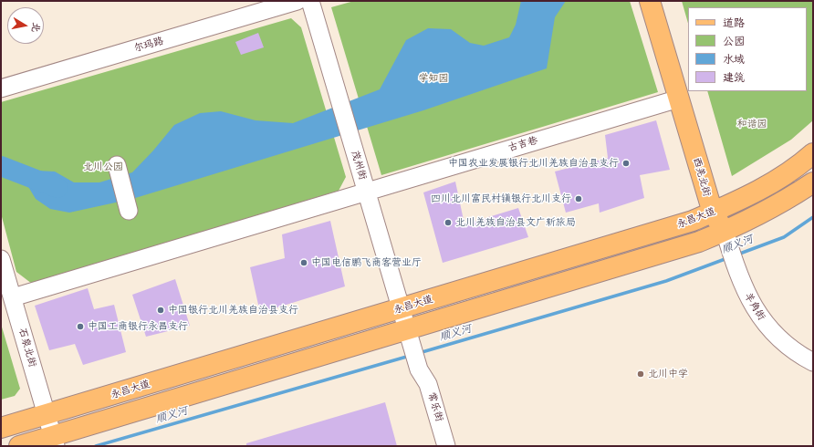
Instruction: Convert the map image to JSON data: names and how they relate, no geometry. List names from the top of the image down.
{
  "streets": {
    "main road": ["西羌北街", "永昌大道"],
    "street": [
      "尔玛路",
      "古吉巷",
      "茂州街",
      "羊角街",
      "石泉北街",
      "常乐街"
    ]
  },
  "crossings": [
    ["古吉巷", "茂州街"],
    ["古吉巷", "西羌北街"],
    ["古吉巷", "石泉北街"],
    ["茂州街", "永昌大道"],
    ["茂州街", "常乐街"],
    ["西羌北街", "永昌大道"],
    ["西羌北街", "羊角街"],
    ["永昌大道", "石泉北街"]
  ],
  "water": ["顺义河"],
  "parks": ["学知园", "和谐园", "北川公园"],
  "places": [
    "中国农业发展银行北川羌族自治县支行",
    "四川北川富民村镇银行北川支行",
    "北川羌族自治县文广新旅局",
    "中国电信鹏飞商客营业厅",
    "中国银行北川羌族自治县支行",
    "中国工商银行永昌支行",
    "北川中学"
  ],
  "legend": [
    "道路",
    "公园",
    "水域",
    "建筑"
  ],
  "north": "right"
}
